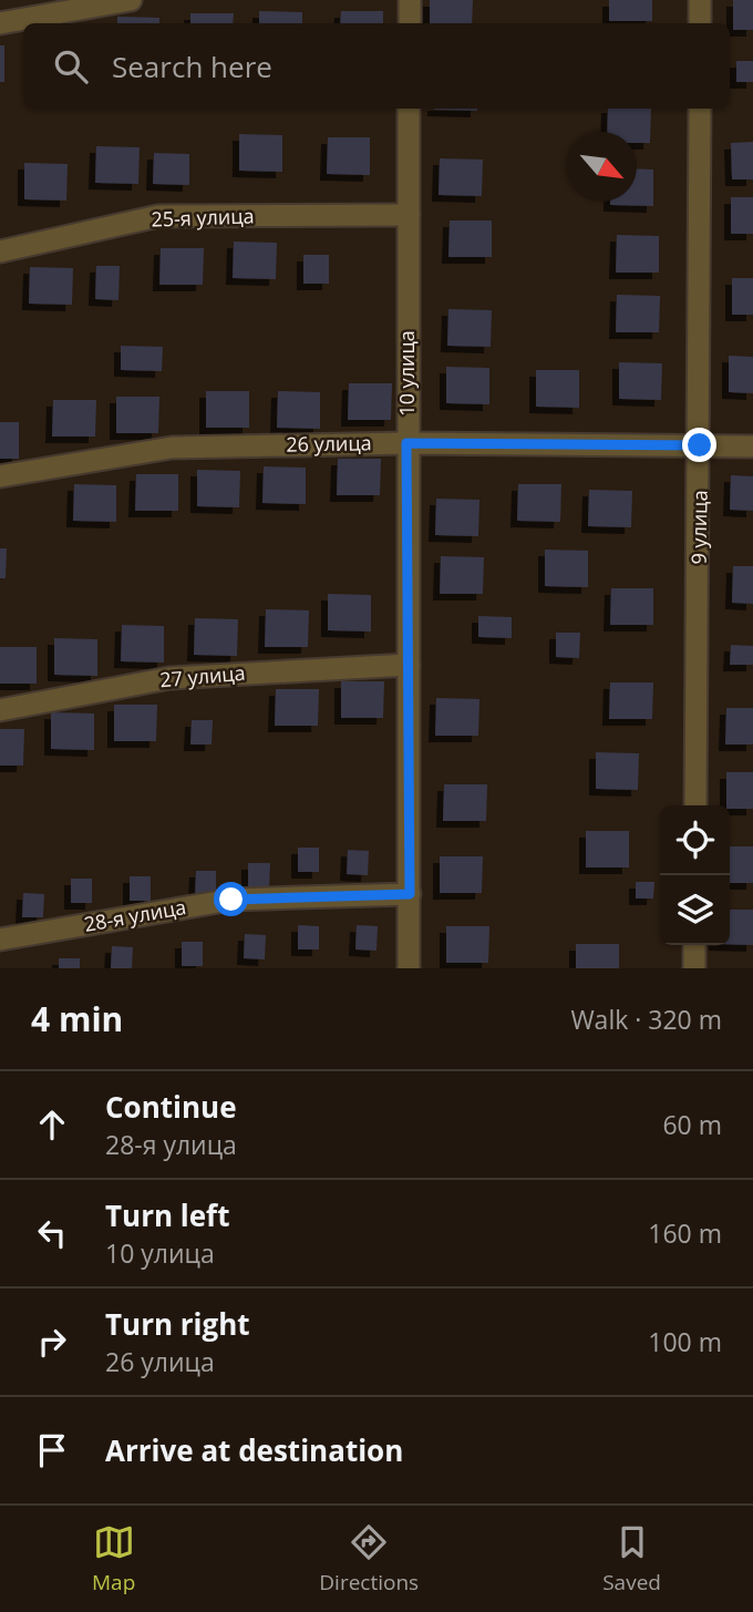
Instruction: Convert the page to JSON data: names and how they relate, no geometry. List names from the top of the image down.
{
  "streets": {
    "street": [
      "25-я улица",
      "10 улица",
      "26 улица",
      "9 улица",
      "27 улица",
      "28-я улица"
    ]
  },
  "crossings": [
    ["25-я улица", "10 улица"],
    ["10 улица", "26 улица"],
    ["10 улица", "27 улица"],
    ["10 улица", "28-я улица"],
    ["26 улица", "9 улица"]
  ],
  "north": "bottom right",
  "page": {
    "search": "Search here",
    "heading": ["4 min", "Walk · 320 m"],
    "list": [
      ["Continue", "28-я улица", "60 m"],
      ["Turn left", "10 улица", "160 m"],
      ["Turn right", "26 улица", "100 m"],
      "Arrive at destination"
    ],
    "nav": ["Map", "Directions", "Saved"]
  }
}
